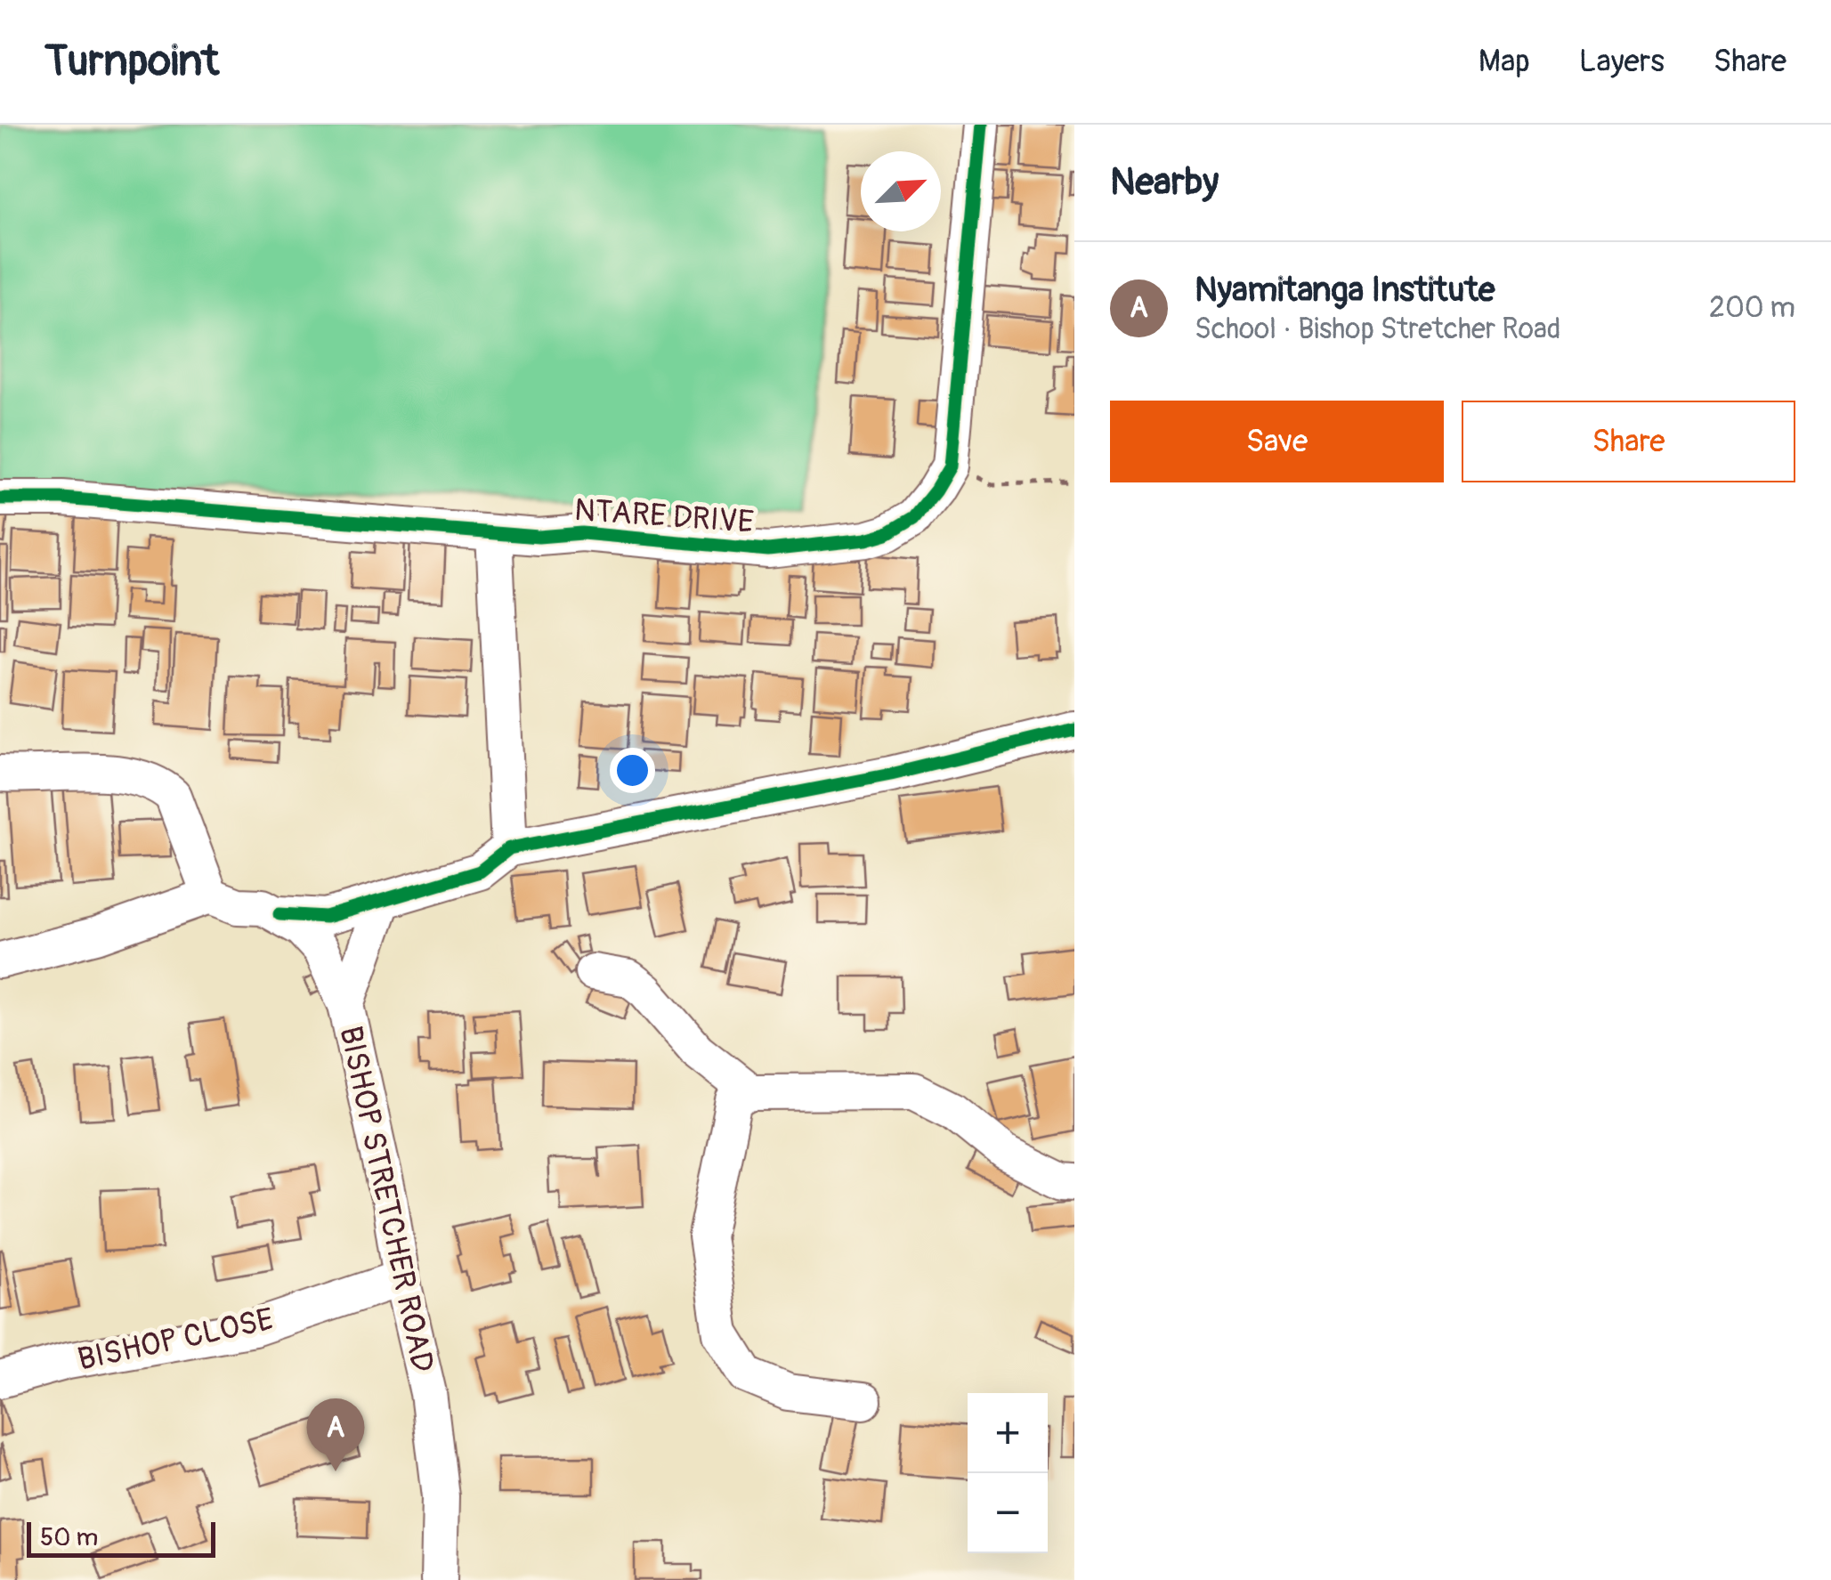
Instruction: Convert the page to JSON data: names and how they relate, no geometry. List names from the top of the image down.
{
  "streets": {
    "street": ["NTARE DRIVE", "BISHOP STRETCHER ROAD", "BISHOP CLOSE"]
  },
  "crossings": [
    ["BISHOP STRETCHER ROAD", "BISHOP CLOSE"]
  ],
  "scale_bar": "50 m",
  "north": "top right",
  "page": {
    "header": "Turnpoint",
    "nav": ["Map", "Layers", "Share"],
    "heading": "Nearby",
    "list": [
      {
        "mark": "A",
        "name": "Nyamitanga Institute",
        "note": "School · Bishop Stretcher Road",
        "value": "200 m"
      }
    ],
    "buttons": ["Save", "Share"],
    "map_buttons": ["+", "−"],
    "pins": "A",
    "scale": "50 m"
  }
}
